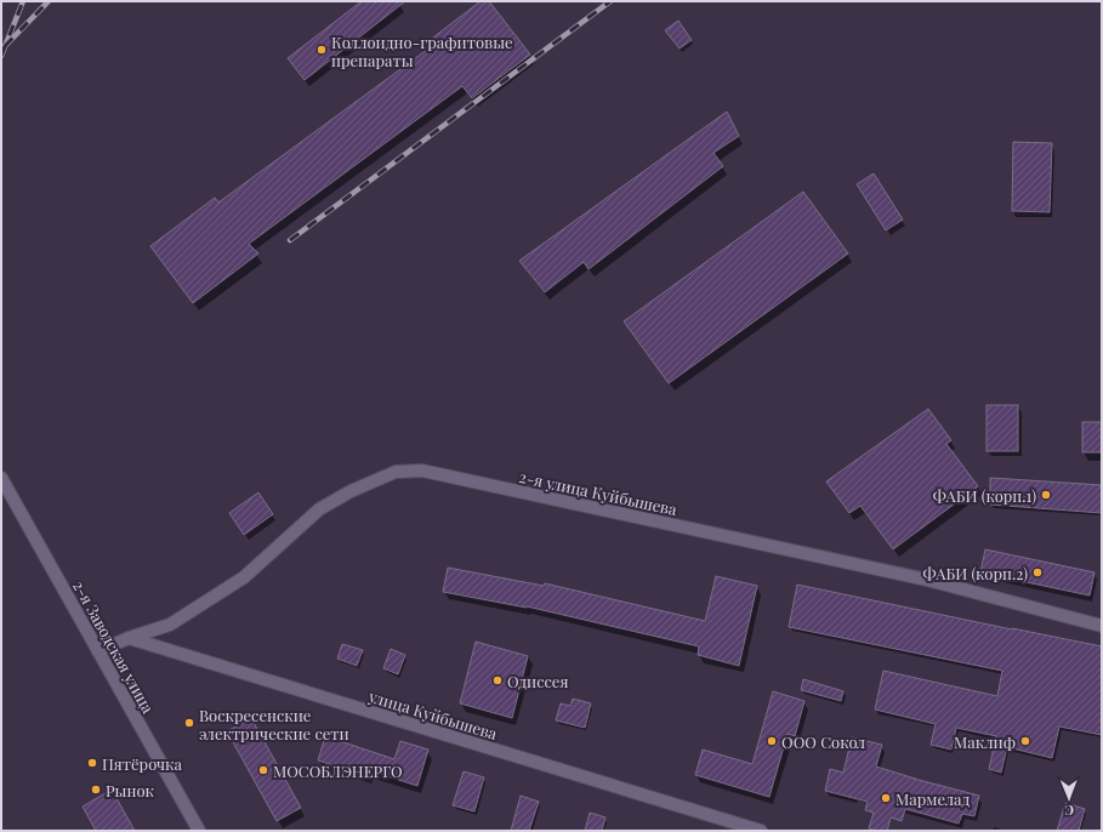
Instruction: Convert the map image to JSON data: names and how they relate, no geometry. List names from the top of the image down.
{
  "streets": {
    "street": ["2-я улица Куйбышева", "2-я Заводская улица", "улица Куйбышева"]
  },
  "crossings": [
    ["2-я улица Куйбышева", "улица Куйбышева"]
  ],
  "places": [
    "Коллоидно-графитовые препараты",
    "ФАБИ (корп.1)",
    "ФАБИ (корп.2)",
    "Одиссея",
    "Воскресенские электрические сети",
    "ООО Сокол",
    "Маклиф",
    "Пятёрочка",
    "МОСОБЛЭНЕРГО",
    "Рынок",
    "Мармелад"
  ],
  "north": "bottom"
}
